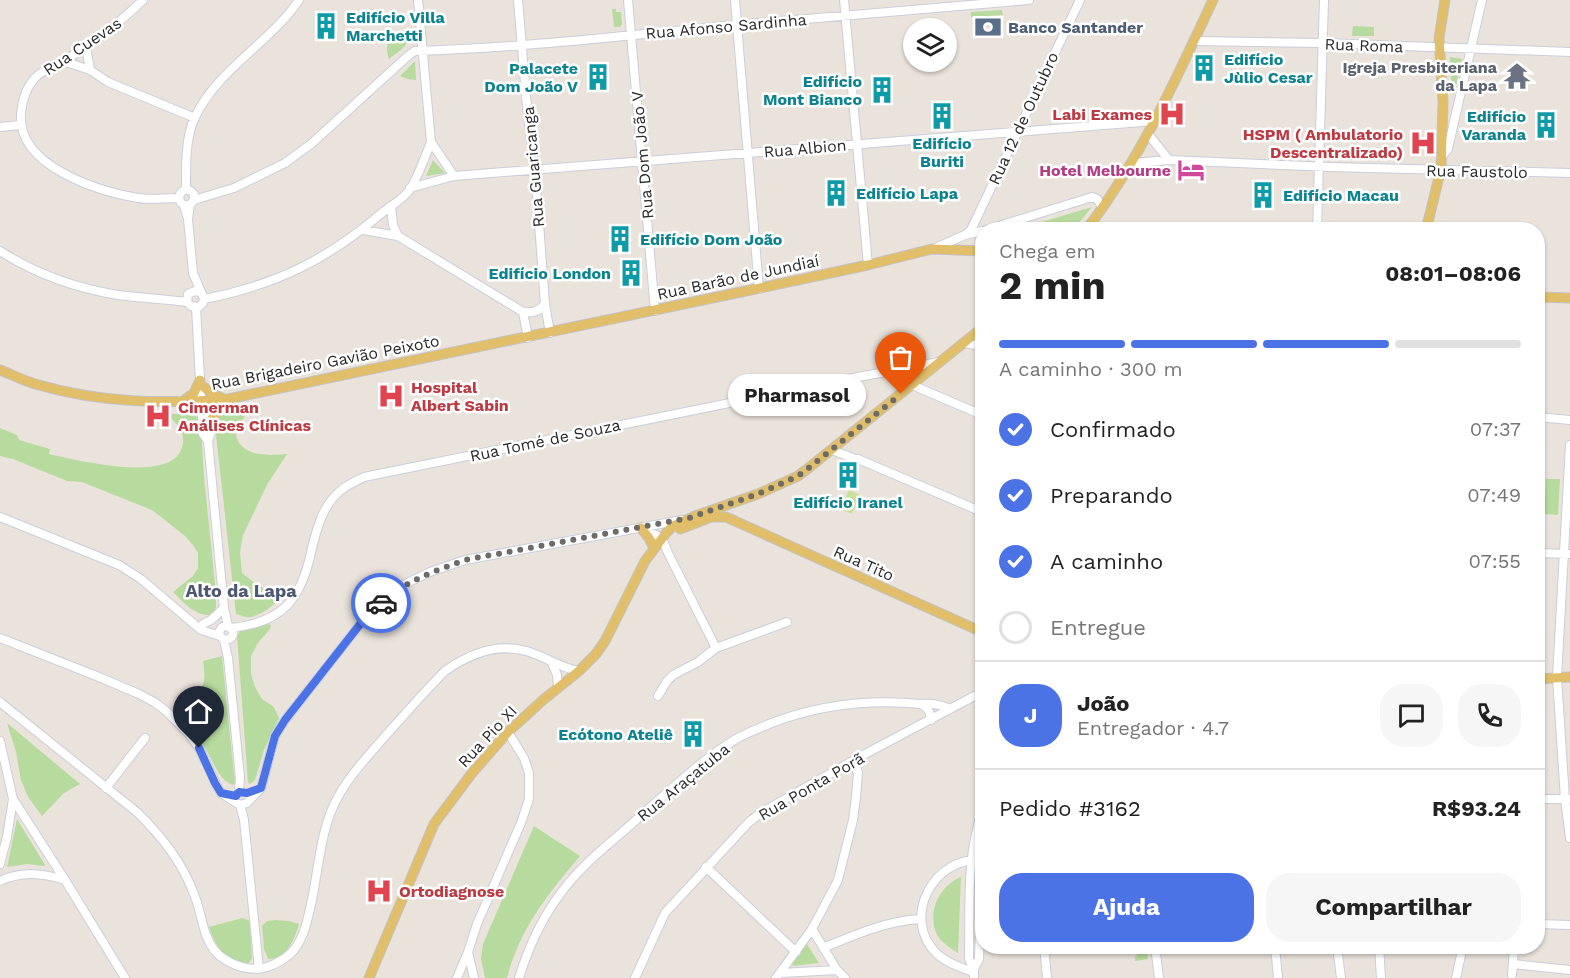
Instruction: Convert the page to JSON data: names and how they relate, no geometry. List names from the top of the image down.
{
  "streets": {
    "main road": [
      "Rua Barão de Jundiaí",
      "Rua Brigadeiro Gavião Peixoto",
      "Rua Tito",
      "Rua Pio XI"
    ],
    "street": [
      "Rua Afonso Sardinha",
      "Rua Roma",
      "Rua Cuevas",
      "Rua 12 de Outubro",
      "Rua Albion",
      "Rua Dom João V",
      "Rua Guaricanga",
      "Rua Faustolo",
      "Rua Tomé de Souza",
      "Rua Araçatuba",
      "Rua Ponta Porã"
    ]
  },
  "crossings": [
    ["Rua Afonso Sardinha", "Rua Dom João V"],
    ["Rua Afonso Sardinha", "Rua Guaricanga"],
    ["Rua 12 de Outubro", "Rua Albion"],
    ["Rua Albion", "Rua Dom João V"],
    ["Rua Albion", "Rua Guaricanga"],
    ["Rua Dom João V", "Rua Barão de Jundiaí"],
    ["Rua Guaricanga", "Rua Barão de Jundiaí"],
    ["Rua Guaricanga", "Rua Brigadeiro Gavião Peixoto"],
    ["Rua Barão de Jundiaí", "Rua Brigadeiro Gavião Peixoto"],
    ["Rua Tomé de Souza", "Rua Pio XI"],
    ["Rua Tito", "Rua Pio XI"],
    ["Rua Araçatuba", "Rua Ponta Porã"]
  ],
  "districts": ["Alto da Lapa"],
  "places": {
    "building": [
      "Edifício Villa Marchetti",
      "Edifício Jùlio Cesar",
      "Palacete Dom João V",
      "Edifício Mont Bianco",
      "Edifício Buriti",
      "Edifício Varanda",
      "Edifício Lapa",
      "Edifício Macau",
      "Edifício Dom João",
      "Edifício London",
      "Edifício Iranel",
      "Ecótono Ateliê"
    ],
    "bank": ["Banco Santander"],
    "temple": ["Igreja Presbiteriana da Lapa"],
    "hospital": [
      "Labi Exames",
      "HSPM ( Ambulatorio Descentralizado)",
      "Hospital Albert Sabin",
      "Cimerman Análises Clínicas",
      "Ortodiagnose"
    ],
    "hotel": ["Hotel Melbourne"],
    "other": ["Pharmasol"]
  },
  "page": {
    "heading": ["2 min", "Chega em", "08:01–08:06"],
    "panel": [
      "João",
      "Entregador · 4.7",
      "Pedido #3162",
      "R$93.24"
    ],
    "bar": "A caminho · 300 m",
    "bubble": "Pharmasol",
    "list": [
      ["Confirmado", "07:37"],
      ["Preparando", "07:49"],
      ["A caminho", "07:55"],
      "Entregue"
    ],
    "round": "J",
    "buttons": ["Ajuda", "Compartilhar"]
  }
}
